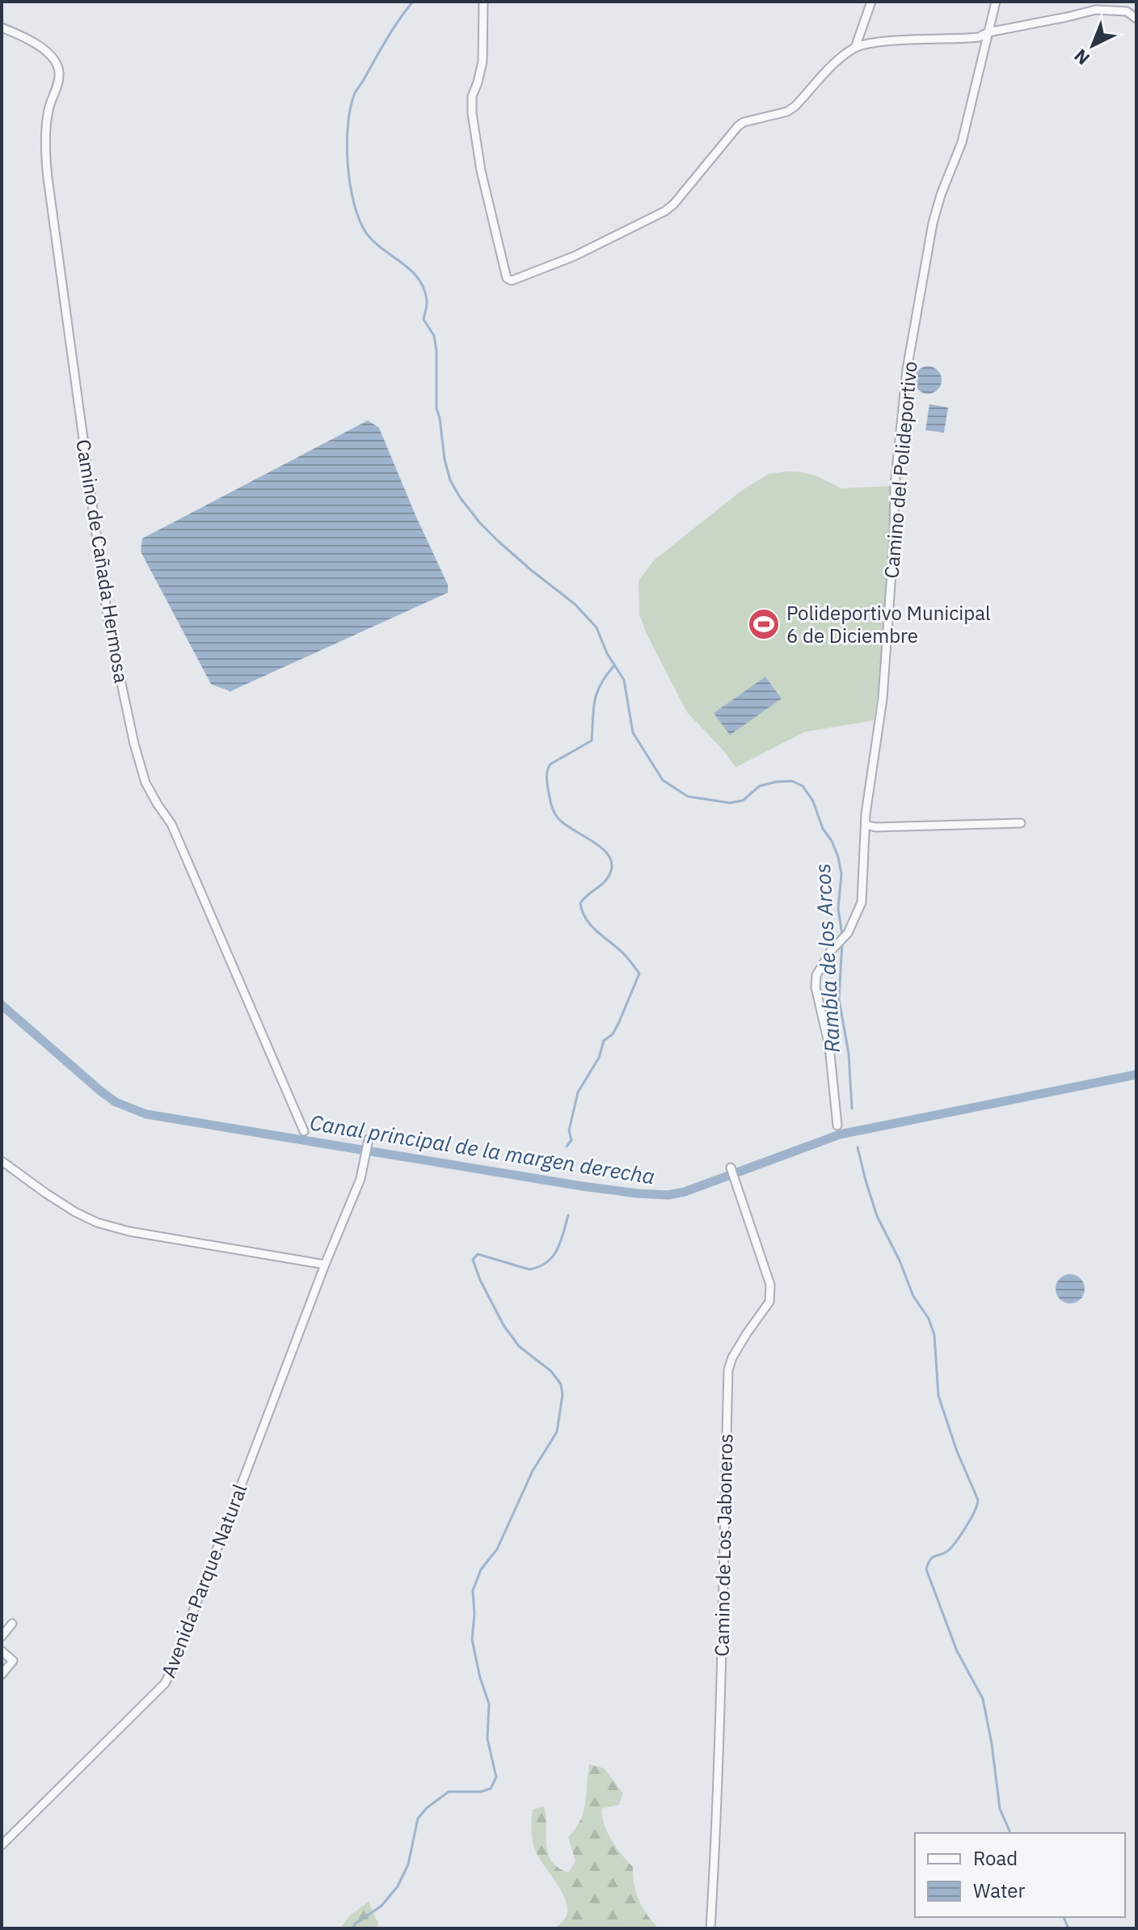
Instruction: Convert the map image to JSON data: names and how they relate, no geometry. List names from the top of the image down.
{
  "streets": {
    "street": [
      "Camino del Polideportivo",
      "Camino de Cañada Hermosa",
      "Camino de Los Jaboneros",
      "Avenida Parque Natural"
    ]
  },
  "water": ["Rambla de los Arcos", "Canal principal de la margen derecha"],
  "places": {
    "sports": ["Polideportivo Municipal 6 de Diciembre"]
  },
  "legend": ["Road", "Water"],
  "north": "bottom left"
}
